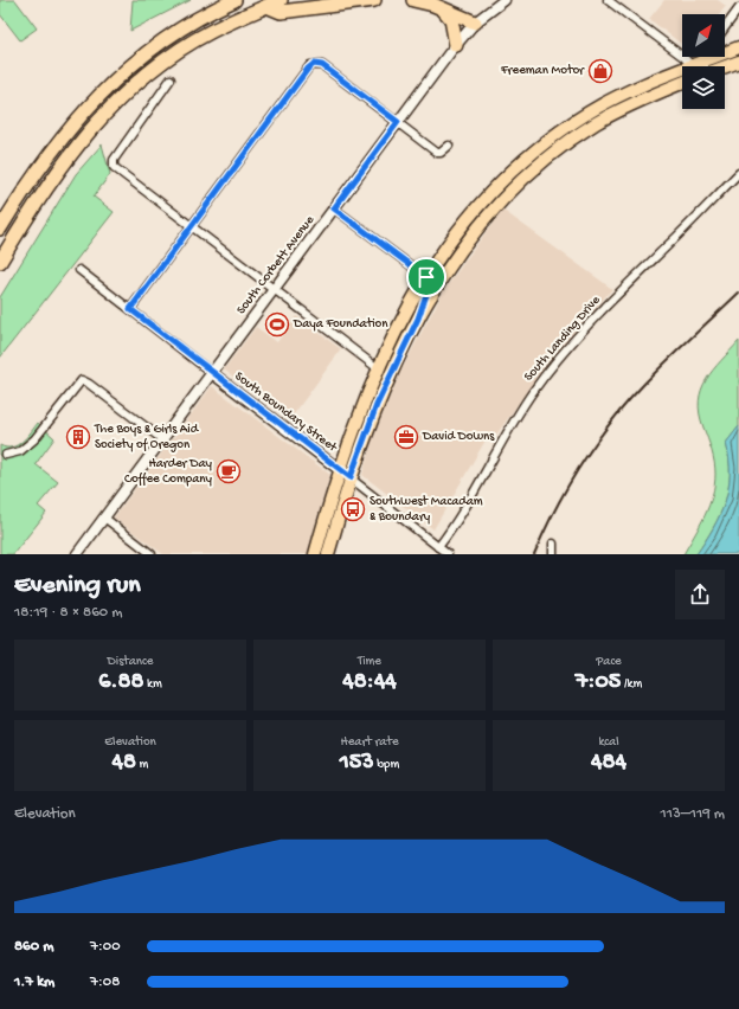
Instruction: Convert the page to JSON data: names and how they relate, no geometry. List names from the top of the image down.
{
  "streets": {
    "street": ["South Corbett Avenue", "South Landing Drive", "South Boundary Street"]
  },
  "crossings": [
    ["South Corbett Avenue", "South Boundary Street"],
    ["South Landing Drive", "South Boundary Street"]
  ],
  "places": {
    "shop": ["Freeman Motor"],
    "sports": ["Daya Foundation"],
    "building": ["The Boys & Girls Aid Society of Oregon"],
    "office": ["David Downs"],
    "cafe": ["Harder Day Coffee Company"],
    "bus stop": ["Southwest Macadam & Boundary"]
  },
  "north": "top right",
  "page": {
    "heading": ["Evening run", "18:19 · 8 × 860 m"],
    "stats": [
      ["Distance", "6.88 km"],
      ["Time", "48:44"],
      ["Pace", "7:05 /km"],
      ["Elevation", "48 m"],
      ["Heart rate", "153 bpm"],
      ["kcal", "484"]
    ],
    "chart": ["Elevation", "113–119 m"],
    "list": [
      {
        "name": "860 m",
        "note": "7:00"
      },
      {
        "name": "1.7 km",
        "note": "7:08"
      }
    ]
  }
}
